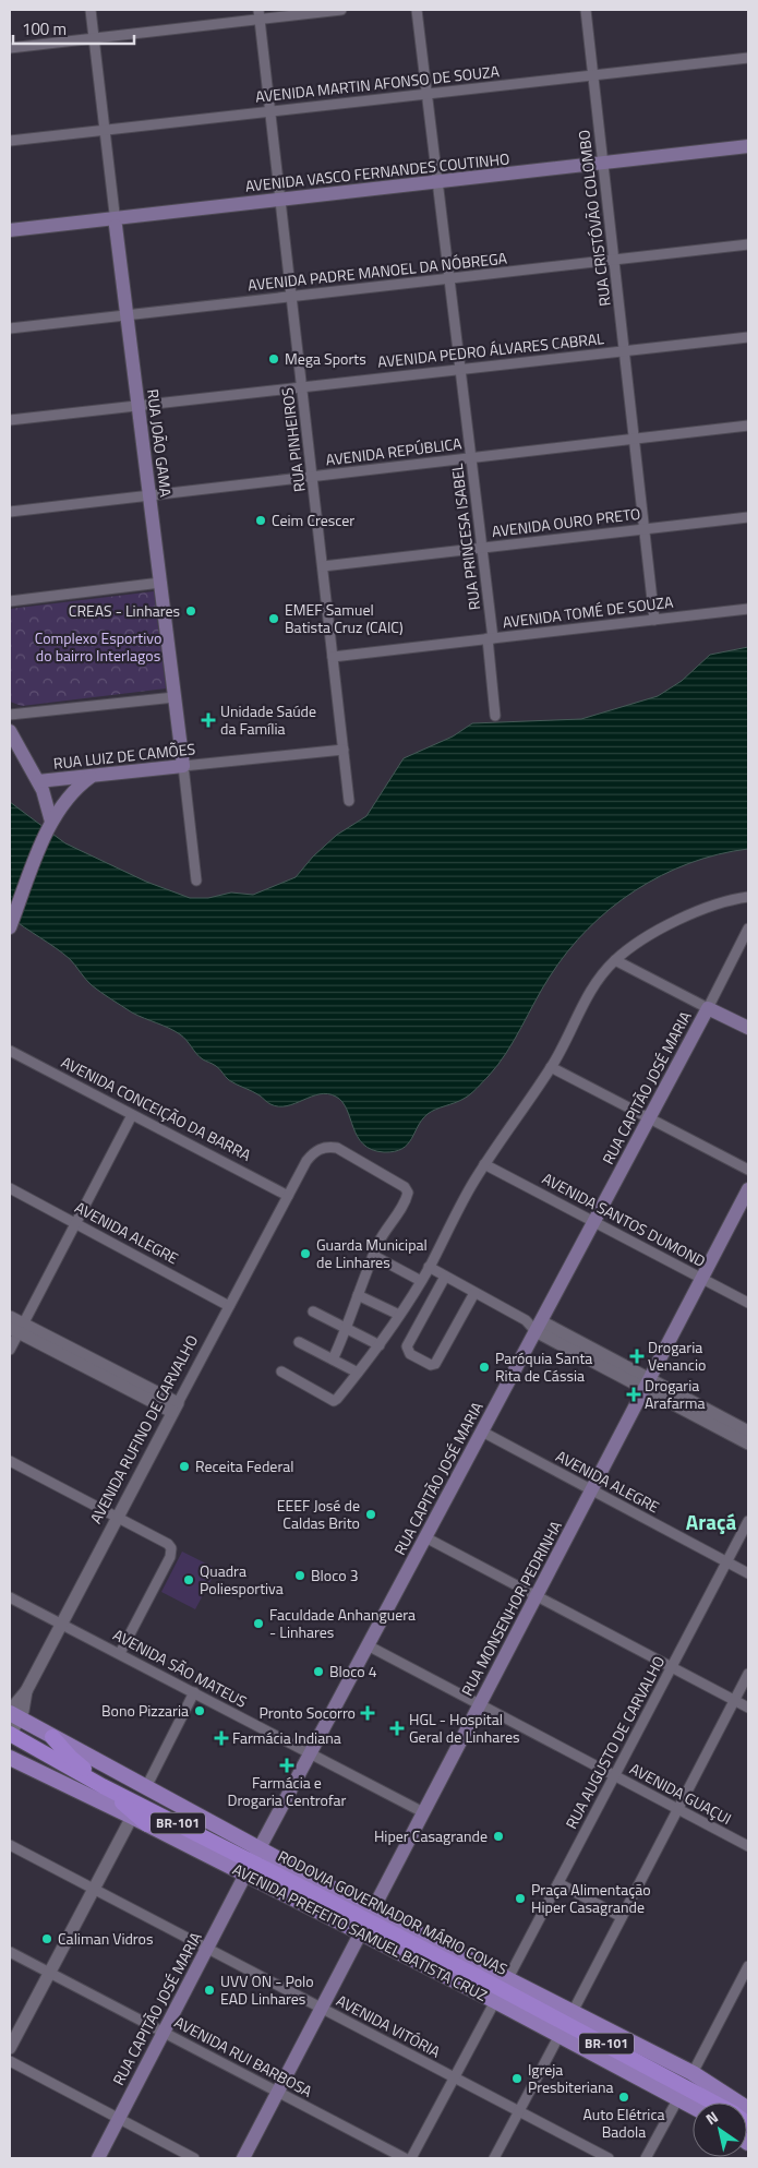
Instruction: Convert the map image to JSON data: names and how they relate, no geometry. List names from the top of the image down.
{
  "streets": {
    "highway": ["BR-101", "RODOVIA GOVERNADOR MÁRIO COVAS"],
    "main road": [
      "AVENIDA VASCO FERNANDES COUTINHO",
      "RUA JOÃO GAMA",
      "RUA LUIZ DE CAMÕES",
      "RUA CAPITÃO JOSÉ MARIA",
      "RUA MONSENHOR PEDRINHA",
      "AVENIDA PREFEITO SAMUEL BATISTA CRUZ"
    ],
    "street": [
      "AVENIDA MARTIN AFONSO DE SOUZA",
      "RUA CRISTÓVÃO COLOMBO",
      "AVENIDA PADRE MANOEL DA NÓBREGA",
      "AVENIDA PEDRO ÁLVARES CABRAL",
      "RUA PINHEIROS",
      "AVENIDA REPÚBLICA",
      "AVENIDA OURO PRETO",
      "RUA PRINCESA ISABEL",
      "AVENIDA TOMÉ DE SOUZA",
      "AVENIDA CONCEIÇÃO DA BARRA",
      "AVENIDA SANTOS DUMOND",
      "AVENIDA ALEGRE",
      "AVENIDA RUFINO DE CARVALHO",
      "AVENIDA SÃO MATEUS",
      "RUA AUGUSTO DE CARVALHO",
      "AVENIDA GUAÇUI",
      "AVENIDA VITÓRIA",
      "AVENIDA RUI BARBOSA"
    ]
  },
  "crossings": [
    ["AVENIDA MARTIN AFONSO DE SOUZA", "RUA CRISTÓVÃO COLOMBO"],
    ["AVENIDA MARTIN AFONSO DE SOUZA", "RUA PINHEIROS"],
    ["AVENIDA MARTIN AFONSO DE SOUZA", "RUA JOÃO GAMA"],
    ["AVENIDA MARTIN AFONSO DE SOUZA", "RUA PRINCESA ISABEL"],
    ["AVENIDA VASCO FERNANDES COUTINHO", "RUA CRISTÓVÃO COLOMBO"],
    ["AVENIDA VASCO FERNANDES COUTINHO", "RUA PINHEIROS"],
    ["AVENIDA VASCO FERNANDES COUTINHO", "RUA JOÃO GAMA"],
    ["AVENIDA VASCO FERNANDES COUTINHO", "RUA PRINCESA ISABEL"],
    ["RUA CRISTÓVÃO COLOMBO", "AVENIDA PADRE MANOEL DA NÓBREGA"],
    ["RUA CRISTÓVÃO COLOMBO", "AVENIDA PEDRO ÁLVARES CABRAL"],
    ["RUA CRISTÓVÃO COLOMBO", "AVENIDA REPÚBLICA"],
    ["RUA CRISTÓVÃO COLOMBO", "AVENIDA OURO PRETO"],
    ["RUA CRISTÓVÃO COLOMBO", "AVENIDA TOMÉ DE SOUZA"],
    ["AVENIDA PADRE MANOEL DA NÓBREGA", "RUA PINHEIROS"],
    ["AVENIDA PADRE MANOEL DA NÓBREGA", "RUA JOÃO GAMA"],
    ["AVENIDA PADRE MANOEL DA NÓBREGA", "RUA PRINCESA ISABEL"],
    ["AVENIDA PEDRO ÁLVARES CABRAL", "RUA PINHEIROS"],
    ["AVENIDA PEDRO ÁLVARES CABRAL", "RUA JOÃO GAMA"],
    ["AVENIDA PEDRO ÁLVARES CABRAL", "RUA PRINCESA ISABEL"],
    ["RUA PINHEIROS", "AVENIDA REPÚBLICA"],
    ["RUA PINHEIROS", "AVENIDA OURO PRETO"],
    ["RUA PINHEIROS", "AVENIDA TOMÉ DE SOUZA"],
    ["RUA PINHEIROS", "RUA LUIZ DE CAMÕES"],
    ["RUA JOÃO GAMA", "AVENIDA REPÚBLICA"],
    ["RUA JOÃO GAMA", "RUA LUIZ DE CAMÕES"],
    ["AVENIDA REPÚBLICA", "RUA PRINCESA ISABEL"],
    ["AVENIDA OURO PRETO", "RUA PRINCESA ISABEL"],
    ["RUA PRINCESA ISABEL", "AVENIDA TOMÉ DE SOUZA"],
    ["RUA CAPITÃO JOSÉ MARIA", "AVENIDA SANTOS DUMOND"],
    ["RUA CAPITÃO JOSÉ MARIA", "AVENIDA ALEGRE"],
    ["RUA CAPITÃO JOSÉ MARIA", "AVENIDA SÃO MATEUS"],
    ["RUA CAPITÃO JOSÉ MARIA", "AVENIDA GUAÇUI"],
    ["RUA CAPITÃO JOSÉ MARIA", "RODOVIA GOVERNADOR MÁRIO COVAS"],
    ["RUA CAPITÃO JOSÉ MARIA", "AVENIDA PREFEITO SAMUEL BATISTA CRUZ"],
    ["RUA CAPITÃO JOSÉ MARIA", "AVENIDA VITÓRIA"],
    ["RUA CAPITÃO JOSÉ MARIA", "AVENIDA RUI BARBOSA"],
    ["AVENIDA CONCEIÇÃO DA BARRA", "AVENIDA RUFINO DE CARVALHO"],
    ["AVENIDA SANTOS DUMOND", "RUA MONSENHOR PEDRINHA"],
    ["AVENIDA ALEGRE", "AVENIDA RUFINO DE CARVALHO"],
    ["AVENIDA ALEGRE", "RUA MONSENHOR PEDRINHA"],
    ["AVENIDA ALEGRE", "RUA AUGUSTO DE CARVALHO"],
    ["AVENIDA RUFINO DE CARVALHO", "AVENIDA SÃO MATEUS"],
    ["AVENIDA RUFINO DE CARVALHO", "RODOVIA GOVERNADOR MÁRIO COVAS"],
    ["AVENIDA RUFINO DE CARVALHO", "AVENIDA PREFEITO SAMUEL BATISTA CRUZ"],
    ["RUA MONSENHOR PEDRINHA", "AVENIDA SÃO MATEUS"],
    ["RUA MONSENHOR PEDRINHA", "AVENIDA GUAÇUI"],
    ["RUA MONSENHOR PEDRINHA", "RODOVIA GOVERNADOR MÁRIO COVAS"],
    ["RUA MONSENHOR PEDRINHA", "AVENIDA PREFEITO SAMUEL BATISTA CRUZ"],
    ["RUA MONSENHOR PEDRINHA", "AVENIDA VITÓRIA"],
    ["RUA MONSENHOR PEDRINHA", "AVENIDA RUI BARBOSA"],
    ["RUA AUGUSTO DE CARVALHO", "AVENIDA GUAÇUI"],
    ["RUA AUGUSTO DE CARVALHO", "AVENIDA PREFEITO SAMUEL BATISTA CRUZ"],
    ["RODOVIA GOVERNADOR MÁRIO COVAS", "AVENIDA PREFEITO SAMUEL BATISTA CRUZ"]
  ],
  "districts": ["Araçá"],
  "parks": ["Complexo Esportivo do bairro Interlagos"],
  "places": {
    "other": [
      "Mega Sports",
      "Ceim Crescer",
      "CREAS - Linhares",
      "EMEF Samuel Batista Cruz (CAIC)",
      "Guarda Municipal de Linhares",
      "Paróquia Santa Rita de Cássia",
      "Receita Federal",
      "EEEF José de Caldas Brito",
      "Bloco 3",
      "Quadra Poliesportiva",
      "Faculdade Anhanguera - Linhares",
      "Bloco 4",
      "Bono Pizzaria",
      "Hiper Casagrande",
      "Praça Alimentação Hiper Casagrande",
      "Caliman Vidros",
      "UVV ON - Polo EAD Linhares",
      "Igreja Presbiteriana",
      "Auto Elétrica Badola"
    ],
    "health": [
      "Unidade Saúde da Família",
      "Drogaria Venancio",
      "Drogaria Arafarma",
      "Pronto Socorro",
      "HGL - Hospital Geral de Linhares",
      "Farmácia Indiana",
      "Farmácia e Drogaria Centrofar"
    ]
  },
  "scale_bar": "100 m",
  "north": "top left"
}
